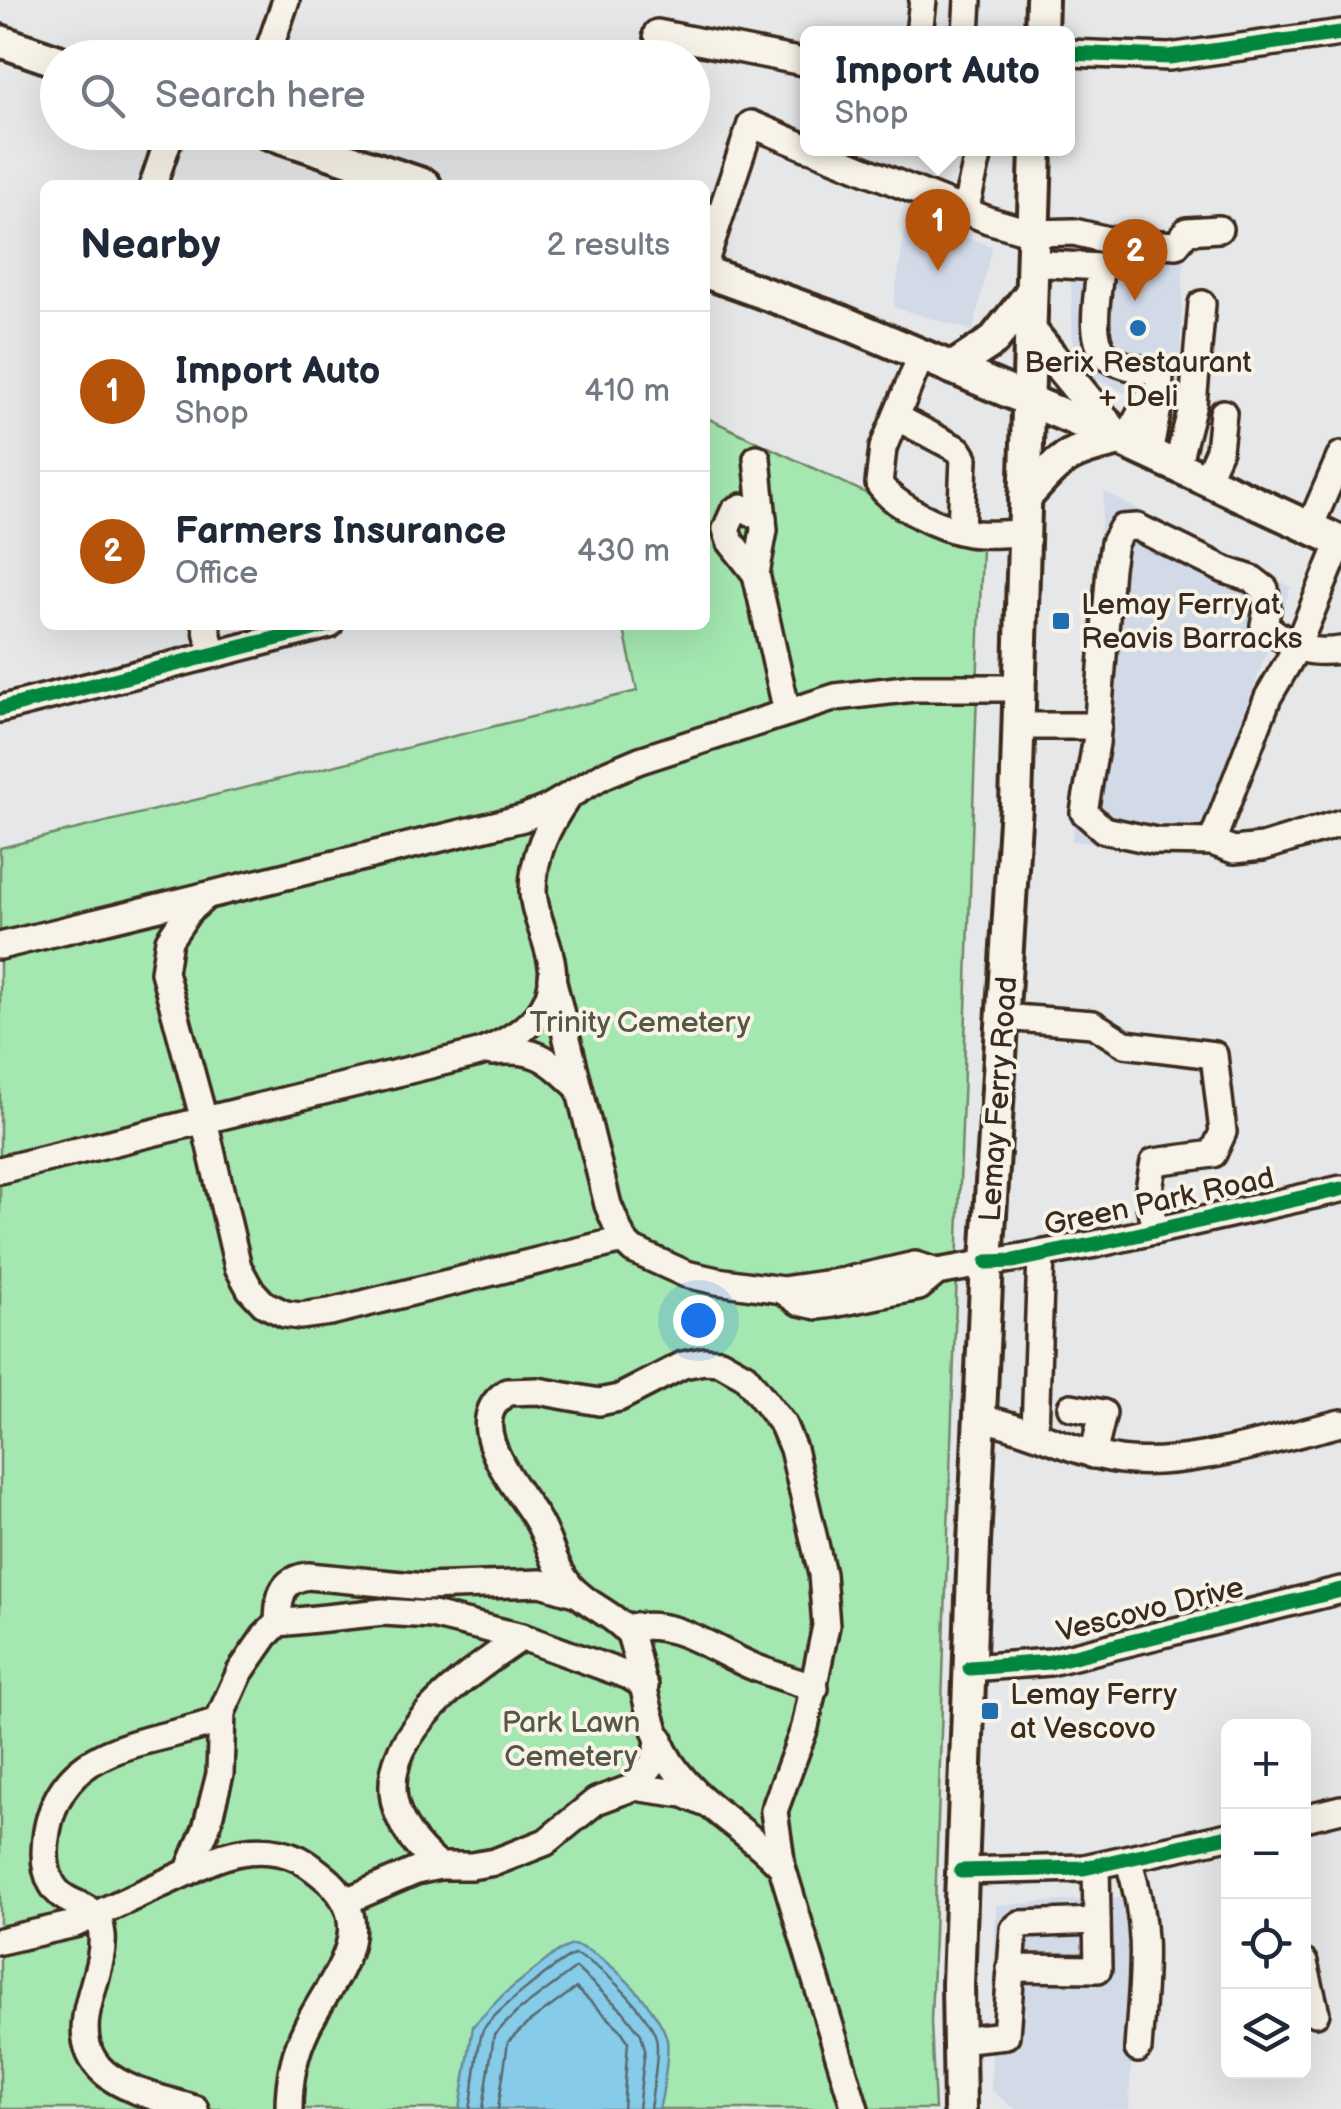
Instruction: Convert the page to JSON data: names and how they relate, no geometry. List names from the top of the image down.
{
  "streets": {
    "main road": ["Lemay Ferry Road"],
    "street": ["Green Park Road", "Vescovo Drive"]
  },
  "crossings": [
    ["Lemay Ferry Road", "Green Park Road"],
    ["Lemay Ferry Road", "Vescovo Drive"]
  ],
  "parks": ["Trinity Cemetery", "Park Lawn Cemetery"],
  "places": {
    "other": ["Berix Restaurant + Deli"],
    "transit": ["Lemay Ferry at Reavis Barracks", "Lemay Ferry at Vescovo"]
  },
  "page": {
    "popup": ["Import Auto", "Shop"],
    "search": "Search here",
    "heading": ["Nearby", "2 results"],
    "pins": ["1", "2"],
    "list": [
      {
        "mark": "1",
        "name": "Import Auto",
        "note": "Shop",
        "value": "410 m"
      },
      {
        "mark": "2",
        "name": "Farmers Insurance",
        "note": "Office",
        "value": "430 m"
      }
    ],
    "map_buttons": ["+", "−"]
  }
}
